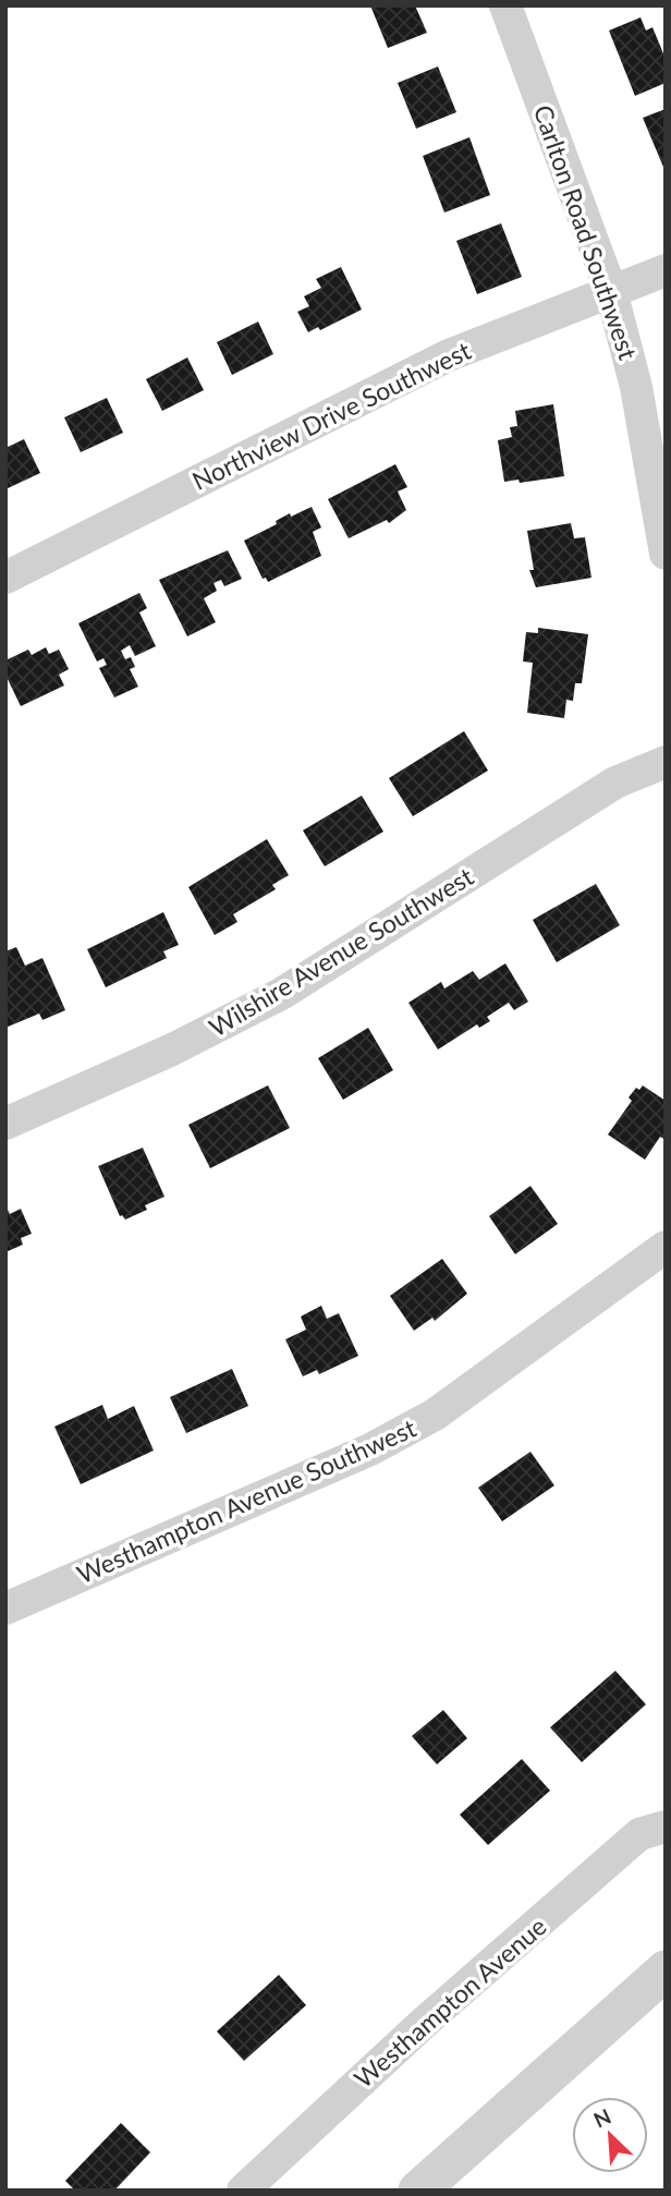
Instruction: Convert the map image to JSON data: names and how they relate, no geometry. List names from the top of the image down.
{
  "streets": {
    "street": [
      "Carlton Road Southwest",
      "Northview Drive Southwest",
      "Wilshire Avenue Southwest",
      "Westhampton Avenue Southwest",
      "Westhampton Avenue"
    ]
  },
  "crossings": [
    ["Carlton Road Southwest", "Northview Drive Southwest"]
  ],
  "north": "top left"
}
